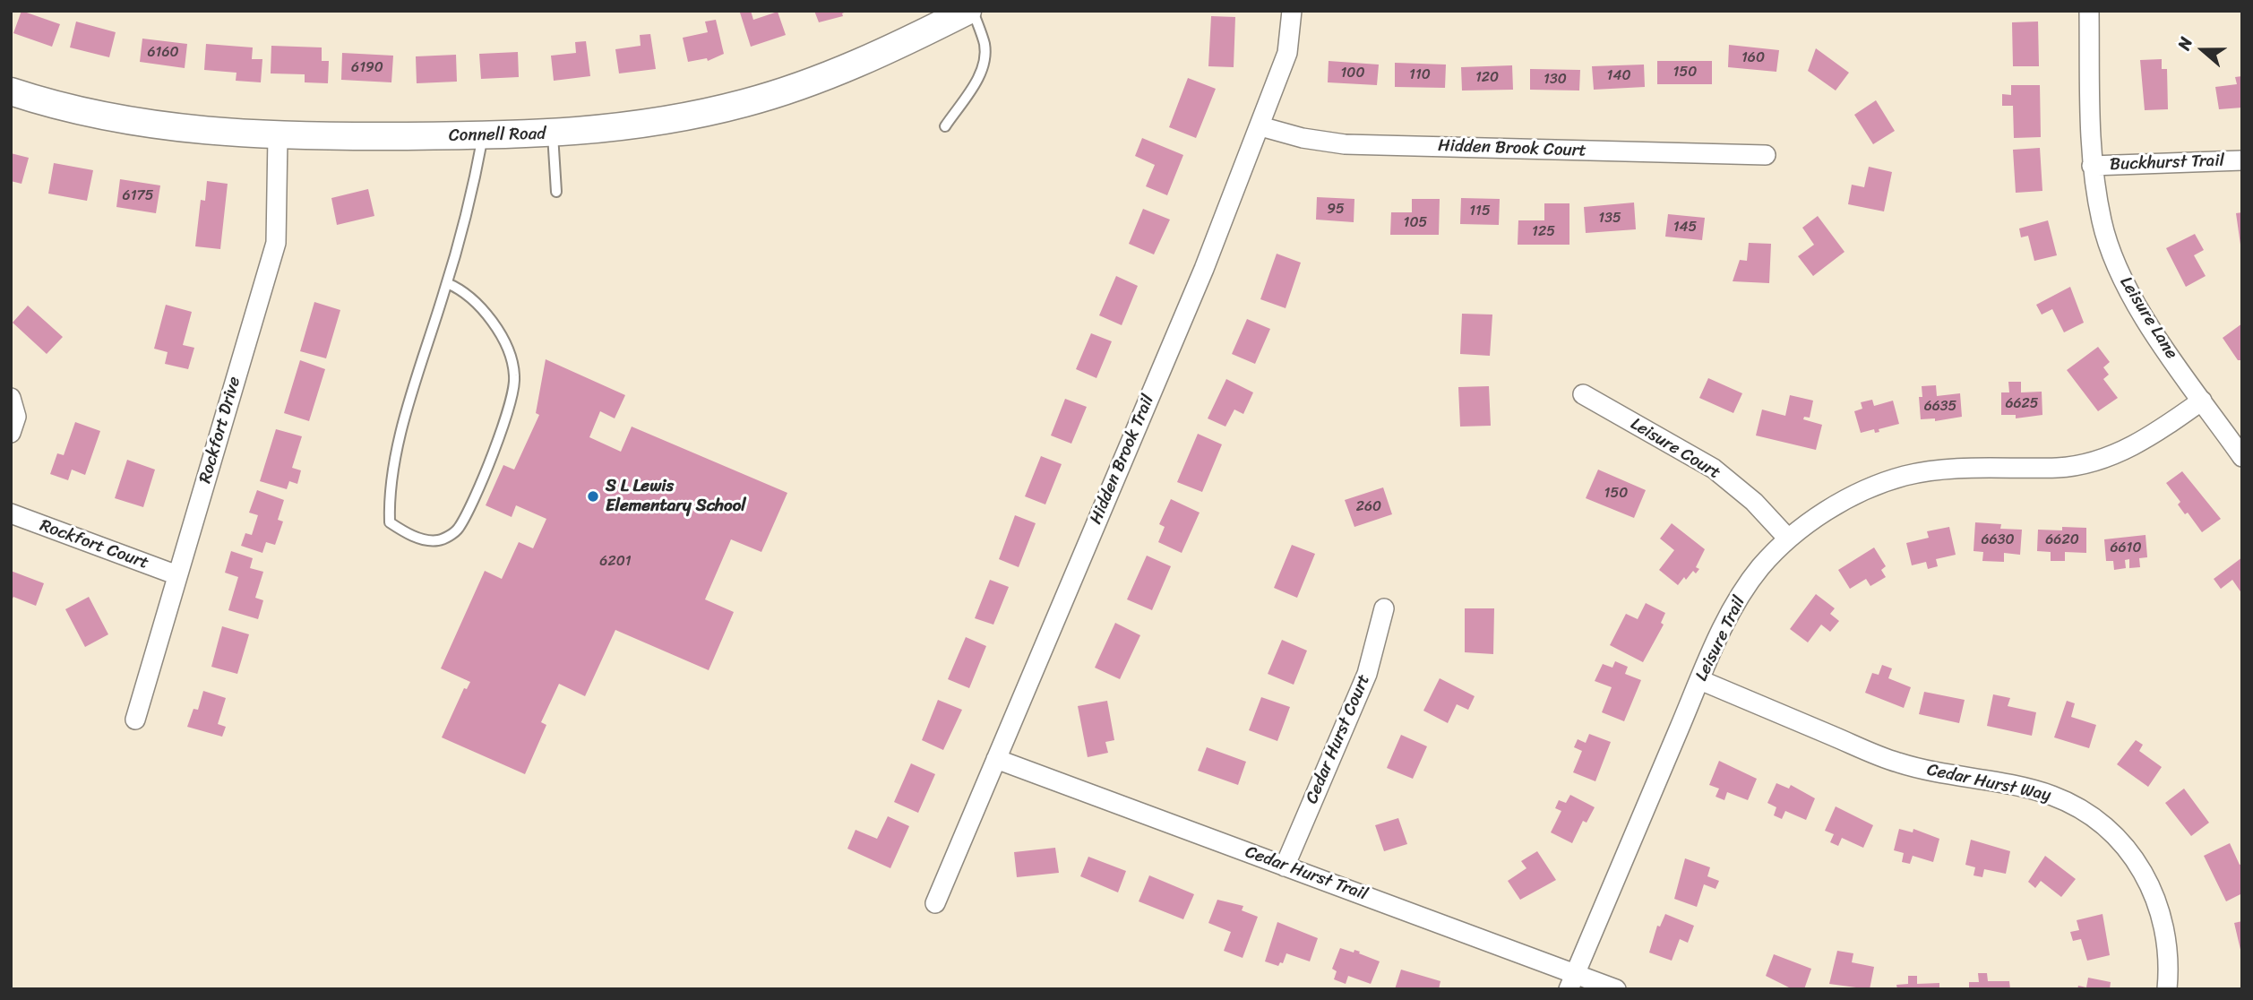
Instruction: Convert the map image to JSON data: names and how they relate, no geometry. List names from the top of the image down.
{
  "streets": {
    "street": [
      "Connell Road",
      "Hidden Brook Court",
      "Buckhurst Trail",
      "Leisure Lane",
      "Rockfort Drive",
      "Leisure Court",
      "Hidden Brook Trail",
      "Rockfort Court",
      "Leisure Trail",
      "Cedar Hurst Court",
      "Cedar Hurst Way",
      "Cedar Hurst Trail"
    ]
  },
  "crossings": [
    ["Connell Road", "Rockfort Drive"],
    ["Hidden Brook Court", "Hidden Brook Trail"],
    ["Buckhurst Trail", "Leisure Lane"],
    ["Leisure Lane", "Leisure Trail"],
    ["Rockfort Drive", "Rockfort Court"],
    ["Leisure Court", "Leisure Trail"],
    ["Hidden Brook Trail", "Cedar Hurst Trail"],
    ["Leisure Trail", "Cedar Hurst Way"],
    ["Leisure Trail", "Cedar Hurst Trail"],
    ["Cedar Hurst Court", "Cedar Hurst Trail"]
  ],
  "places": ["S L Lewis Elementary School"],
  "house_numbers": [
    "6160",
    "160",
    "6190",
    "150",
    "100",
    "110",
    "140",
    "120",
    "130",
    "6175",
    "95",
    "115",
    "135",
    "105",
    "145",
    "125",
    "6625",
    "6635",
    "150",
    "260",
    "6630",
    "6620",
    "6610",
    "6201"
  ],
  "north": "left"
}
